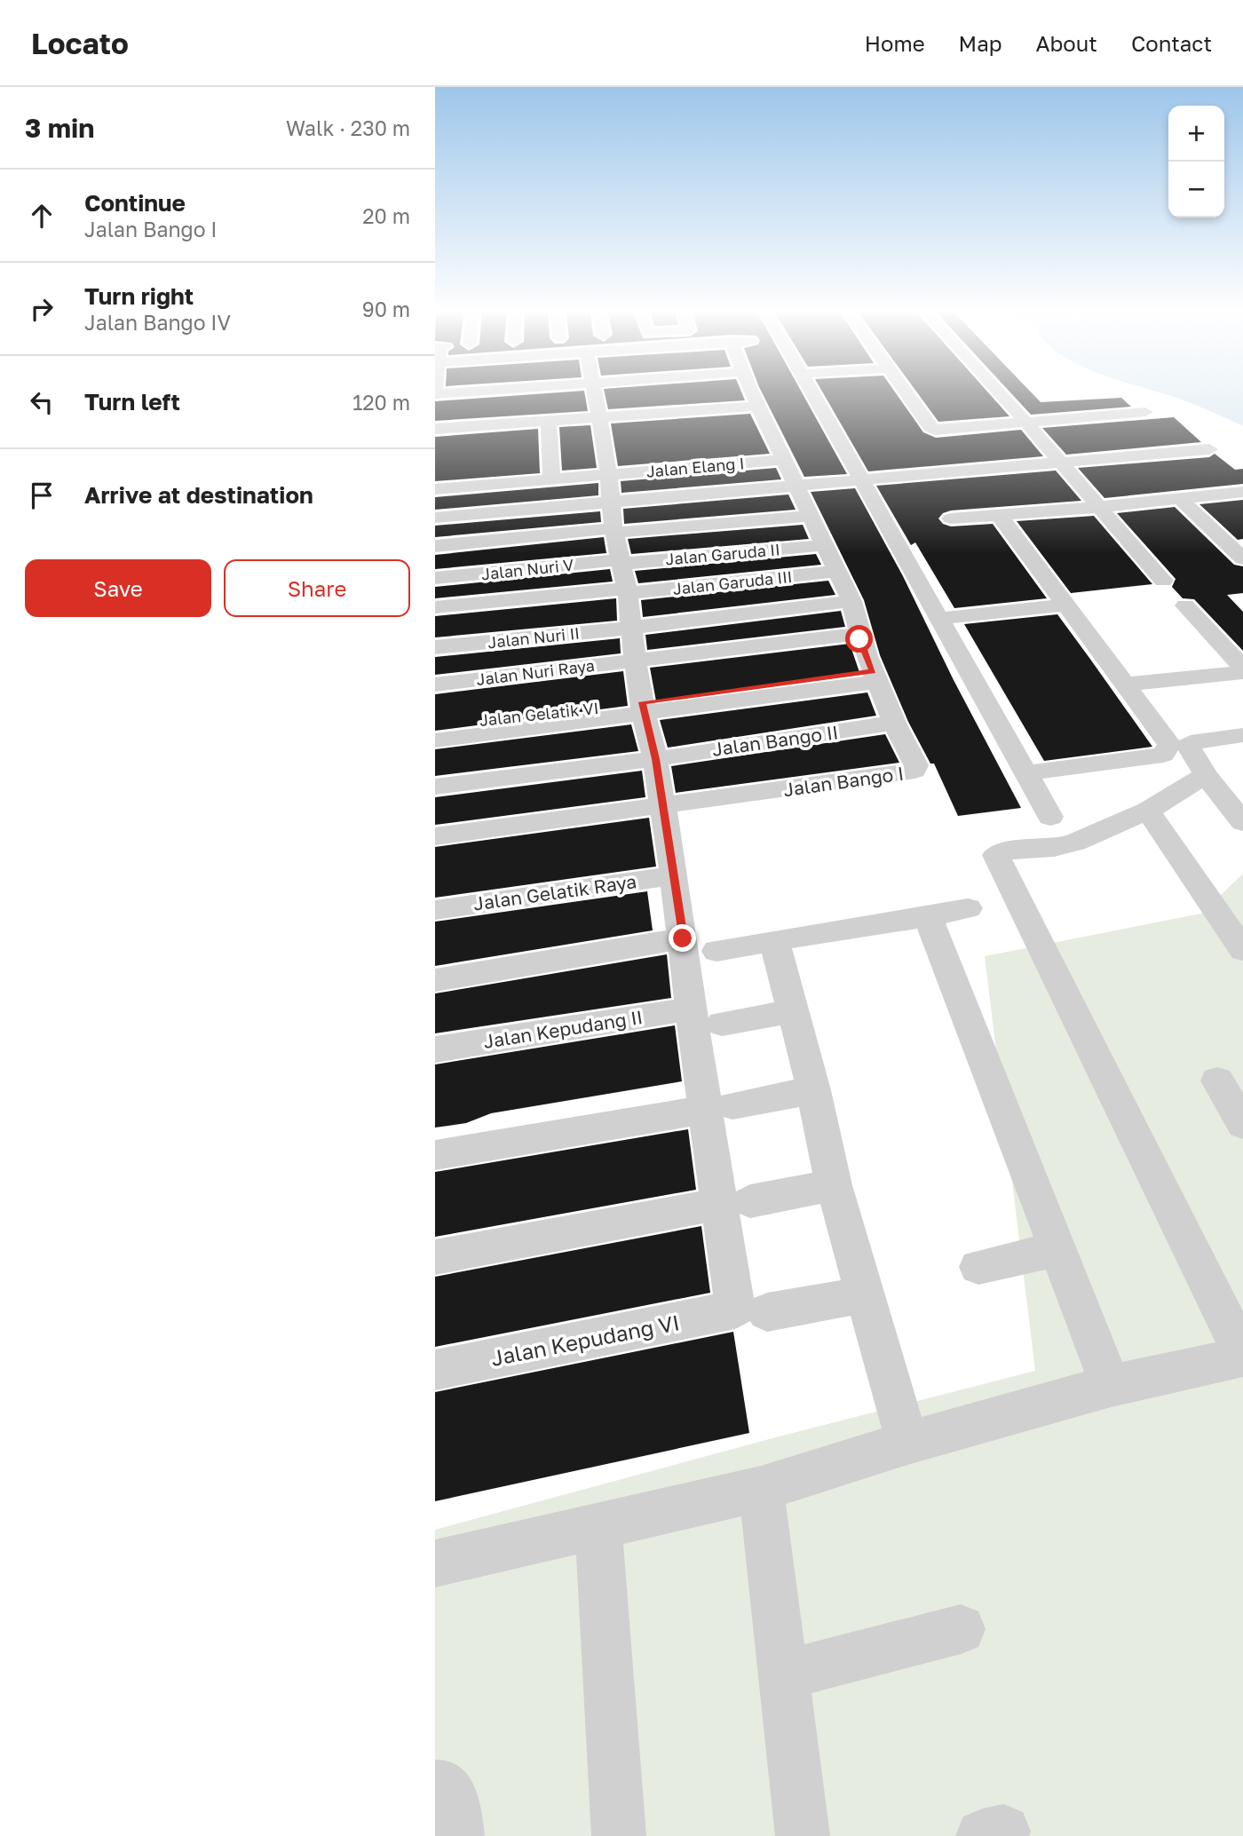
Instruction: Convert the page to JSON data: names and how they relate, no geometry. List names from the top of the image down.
{
  "streets": {
    "street": [
      "Jalan Elang I",
      "Jalan Garuda II",
      "Jalan Nuri V",
      "Jalan Garuda III",
      "Jalan Nuri II",
      "Jalan Nuri Raya",
      "Jalan Gelatik VI",
      "Jalan Bango II",
      "Jalan Bango I",
      "Jalan Gelatik Raya",
      "Jalan Kepudang II",
      "Jalan Kepudang VI"
    ]
  },
  "crossings": [
    ["Jalan Elang I", "Jalan Bango I"],
    ["Jalan Garuda II", "Jalan Nuri V"],
    ["Jalan Garuda II", "Jalan Garuda III"],
    ["Jalan Garuda II", "Jalan Bango I"],
    ["Jalan Nuri V", "Jalan Garuda III"],
    ["Jalan Garuda III", "Jalan Bango I"],
    ["Jalan Nuri II", "Jalan Bango I"],
    ["Jalan Nuri Raya", "Jalan Bango I"],
    ["Jalan Bango II", "Jalan Bango I"]
  ],
  "page": {
    "header": "Locato",
    "nav": [
      "Home",
      "Map",
      "About",
      "Contact"
    ],
    "heading": ["3 min", "Walk · 230 m"],
    "map_buttons": ["+", "−"],
    "list": [
      ["Continue", "Jalan Bango I", "20 m"],
      ["Turn right", "Jalan Bango IV", "90 m"],
      ["Turn left", "120 m"],
      "Arrive at destination"
    ],
    "buttons": ["Save", "Share"]
  }
}
